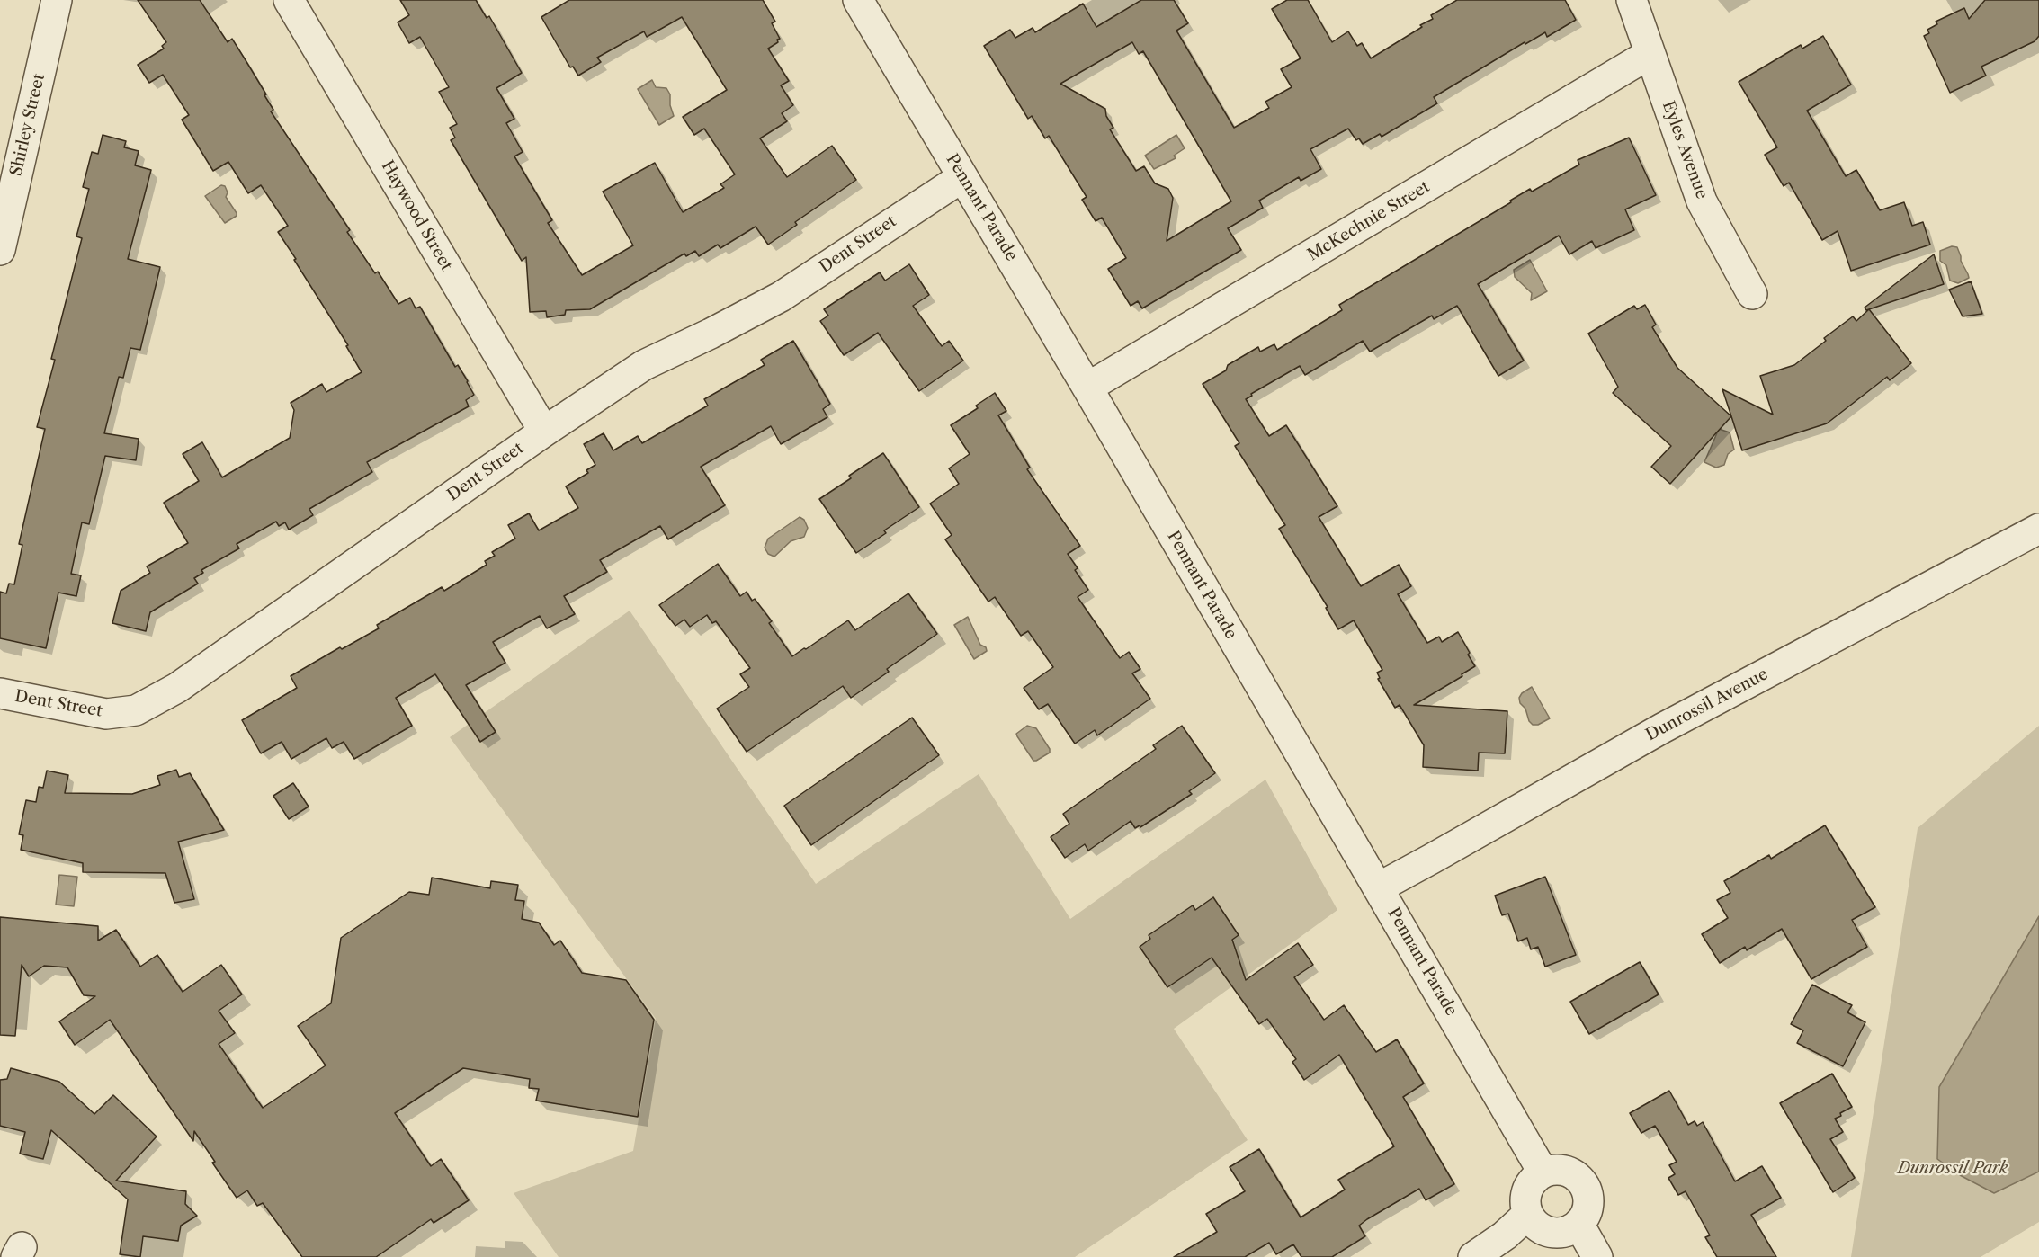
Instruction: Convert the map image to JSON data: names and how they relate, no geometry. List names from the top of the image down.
{
  "streets": {
    "street": [
      "Shirley Street",
      "Eyles Avenue",
      "Pennant Parade",
      "Haywood Street",
      "McKechnie Street",
      "Dent Street",
      "Dunrossil Avenue"
    ]
  },
  "crossings": [
    ["Eyles Avenue", "McKechnie Street"],
    ["Pennant Parade", "McKechnie Street"],
    ["Pennant Parade", "Dent Street"],
    ["Pennant Parade", "Dunrossil Avenue"],
    ["Haywood Street", "Dent Street"]
  ],
  "parks": ["Dunrossil Park"]
}
